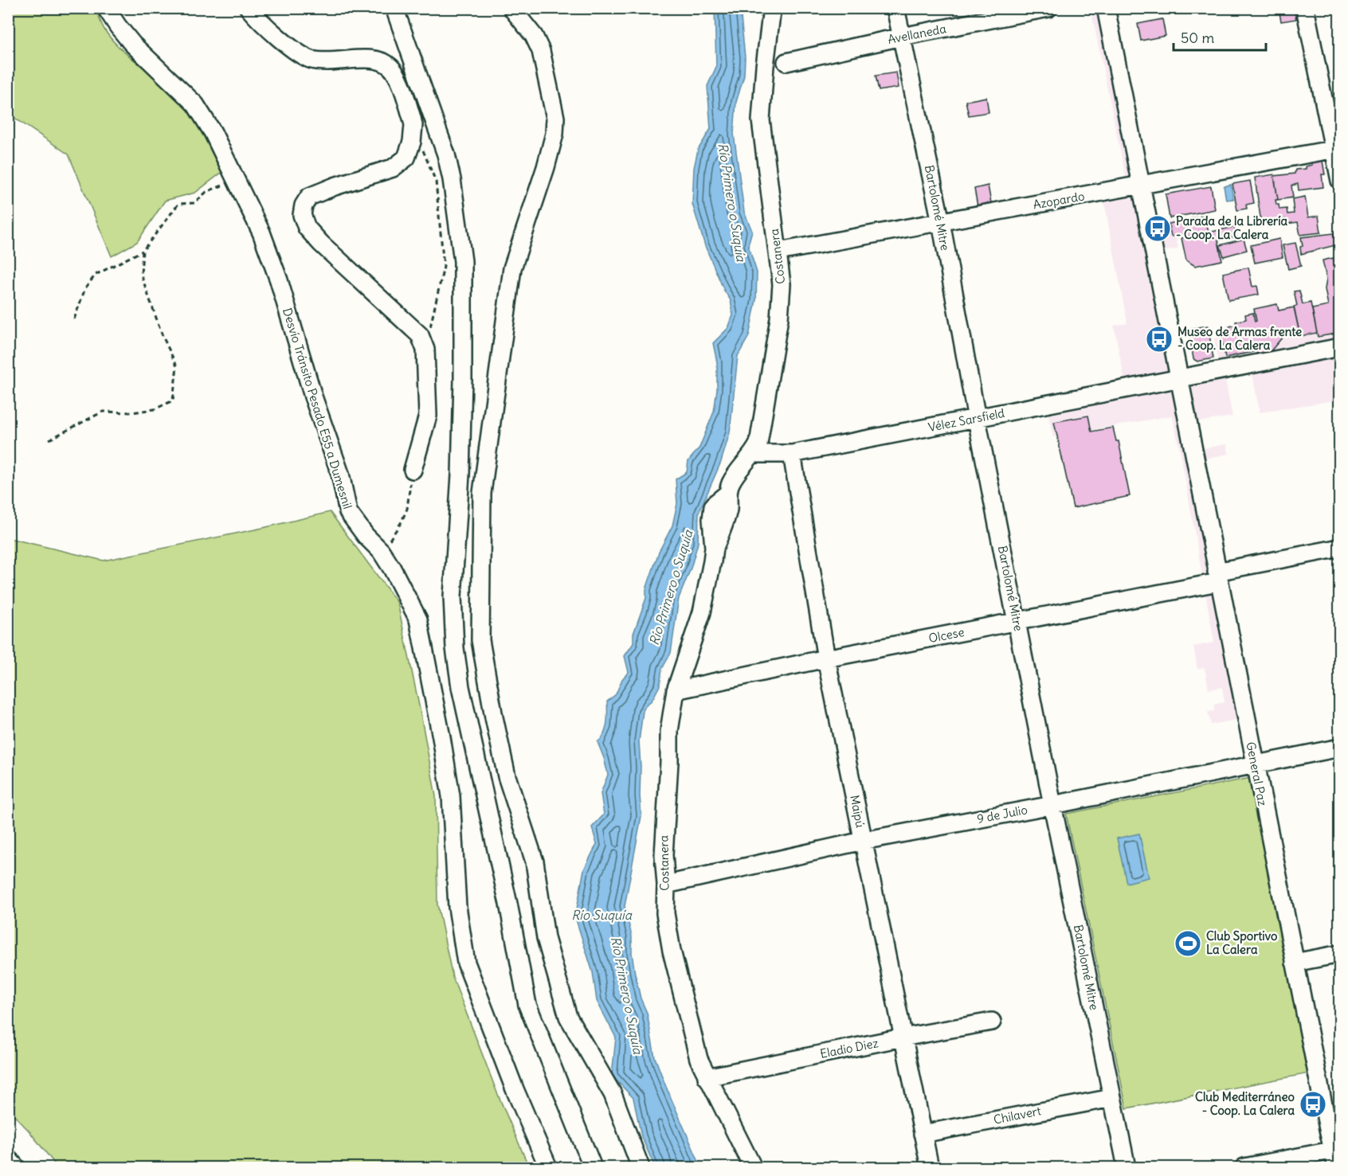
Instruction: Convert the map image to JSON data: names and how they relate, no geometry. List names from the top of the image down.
{
  "streets": {
    "street": [
      "Avellaneda",
      "Azopardo",
      "Bartolomé Mitre",
      "Costanera",
      "Desvío Tránsito Pesado E55 a Dumesnil",
      "Vélez Sarsfield",
      "Olcese",
      "General Paz",
      "Maipú",
      "9 de Julio",
      "Eladio Diez",
      "Chilavert"
    ]
  },
  "crossings": [
    ["Avellaneda", "Bartolomé Mitre"],
    ["Azopardo", "Bartolomé Mitre"],
    ["Azopardo", "Costanera"],
    ["Azopardo", "General Paz"],
    ["Bartolomé Mitre", "Vélez Sarsfield"],
    ["Bartolomé Mitre", "Olcese"],
    ["Bartolomé Mitre", "9 de Julio"],
    ["Bartolomé Mitre", "Chilavert"],
    ["Costanera", "Vélez Sarsfield"],
    ["Costanera", "Olcese"],
    ["Costanera", "9 de Julio"],
    ["Costanera", "Eladio Diez"],
    ["Vélez Sarsfield", "General Paz"],
    ["Vélez Sarsfield", "Maipú"],
    ["Olcese", "General Paz"],
    ["Olcese", "Maipú"],
    ["General Paz", "9 de Julio"],
    ["Maipú", "9 de Julio"],
    ["Maipú", "Eladio Diez"],
    ["Maipú", "Chilavert"]
  ],
  "water": ["Río Primero o Suquía", "Río Suquía"],
  "places": {
    "bus stop": ["Parada de la Librería - Coop. La Calera", "Museo de Armas frente - Coop. La Calera", "Club Mediterráneo - Coop. La Calera"],
    "sports": ["Club Sportivo La Calera"]
  },
  "scale_bar": "50 m"
}
